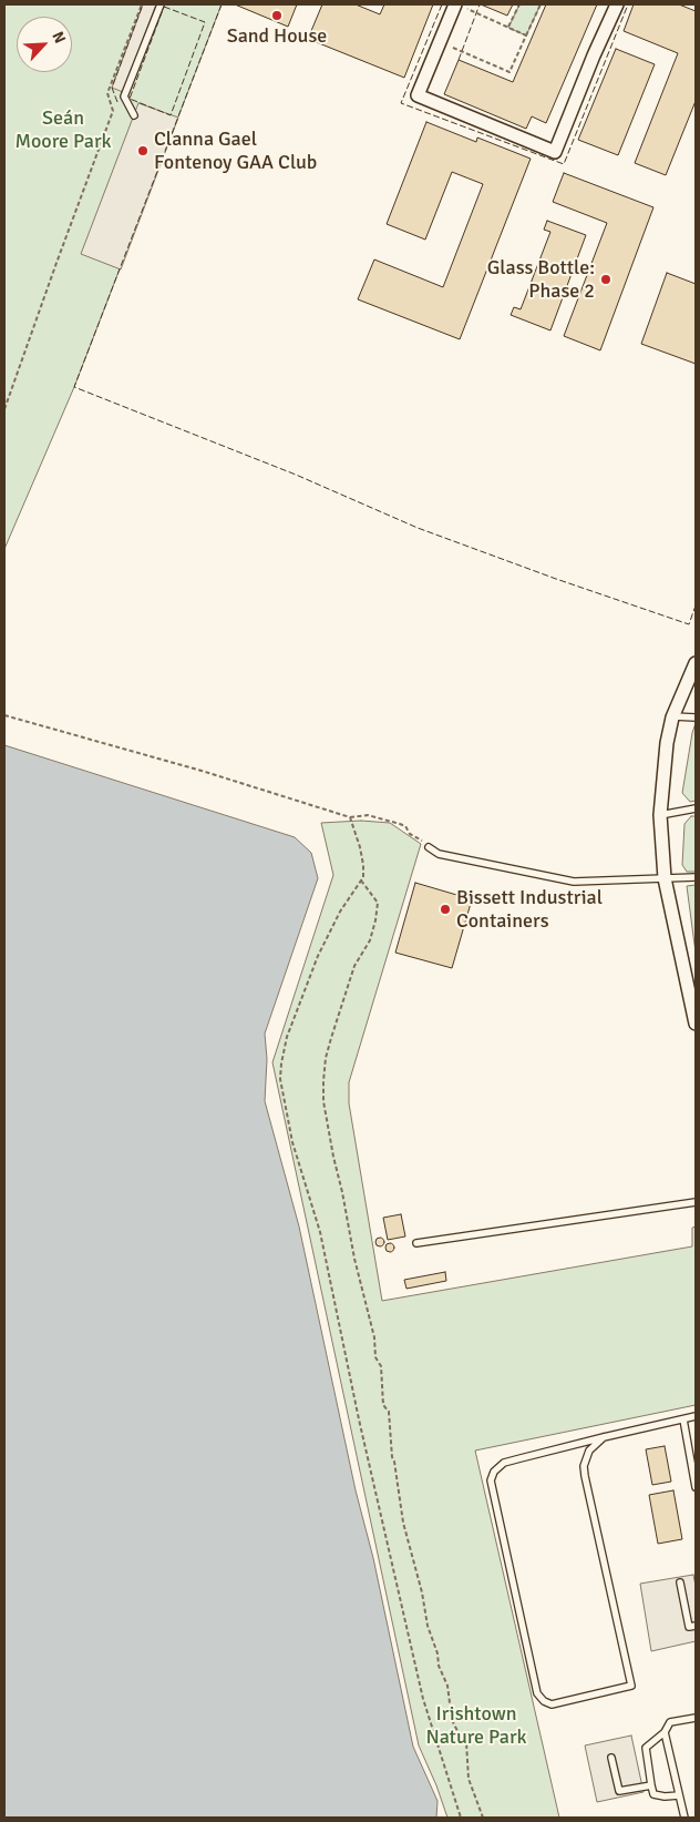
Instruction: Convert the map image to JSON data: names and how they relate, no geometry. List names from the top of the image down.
{
  "parks": ["Seán Moore Park", "Irishtown Nature Park"],
  "places": [
    "Sand House",
    "Clanna Gael Fontenoy GAA Club",
    "Glass Bottle: Phase 2",
    "Bissett Industrial Containers"
  ],
  "north": "top right"
}
